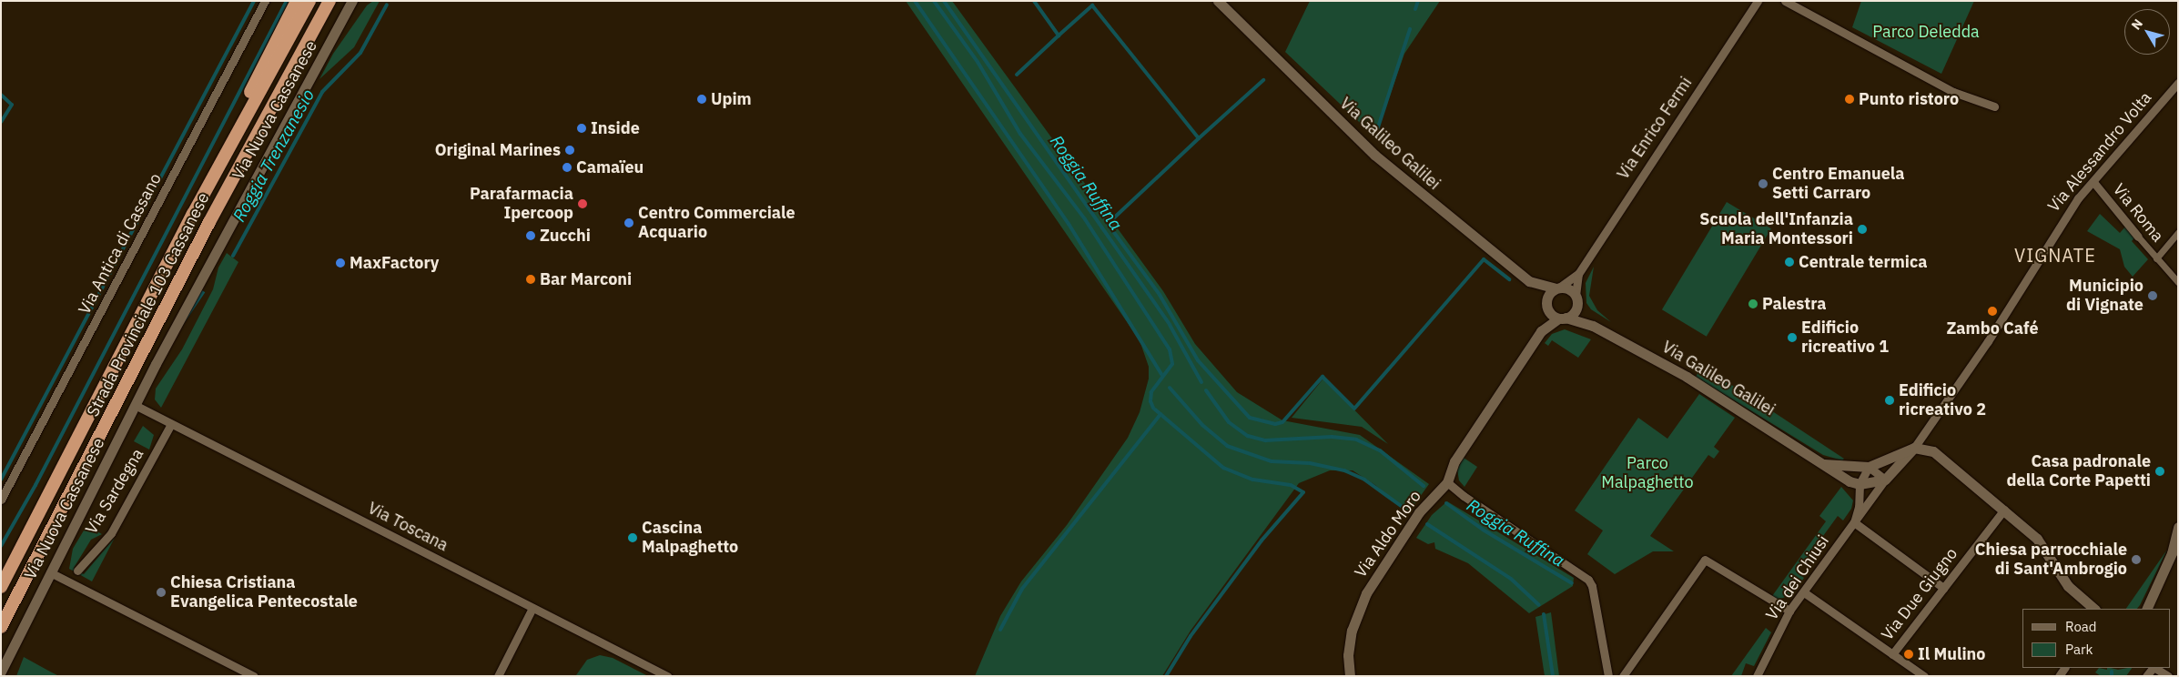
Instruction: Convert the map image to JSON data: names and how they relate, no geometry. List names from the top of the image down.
{
  "streets": {
    "highway": ["Strada Provinciale 103 Cassanese"],
    "street": [
      "Via Nuova Cassanese",
      "Via Enrico Fermi",
      "Via Galileo Galilei",
      "Via Alessandro Volta",
      "Via Roma",
      "Via Antica di Cassano",
      "Via Sardegna",
      "Via Toscana",
      "Via Aldo Moro",
      "Via dei Chiusi",
      "Via Due Giugno"
    ]
  },
  "crossings": [
    ["Via Nuova Cassanese", "Via Toscana"],
    ["Via Galileo Galilei", "Via Aldo Moro"],
    ["Via Galileo Galilei", "Via dei Chiusi"],
    ["Via Alessandro Volta", "Via Roma"],
    ["Via Alessandro Volta", "Via dei Chiusi"],
    ["Via Sardegna", "Via Toscana"]
  ],
  "districts": ["VIGNATE"],
  "water": ["Roggia Trenzanesio", "Roggia Ruffina"],
  "parks": ["Parco Deledda", "Parco Malpaghetto"],
  "places": [
    "Upim",
    "Punto ristoro",
    "Inside",
    "Original Marines",
    "Camaïeu",
    "Centro Emanuela Setti Carraro",
    "Parafarmacia Ipercoop",
    "Centro Commerciale Acquario",
    "Scuola dell'Infanzia Maria Montessori",
    "Zucchi",
    "Centrale termica",
    "MaxFactory",
    "Bar Marconi",
    "Municipio di Vignate",
    "Palestra",
    "Zambo Café",
    "Edificio ricreativo 1",
    "Edificio ricreativo 2",
    "Casa padronale della Corte Papetti",
    "Cascina Malpaghetto",
    "Chiesa parrocchiale di Sant'Ambrogio",
    "Chiesa Cristiana Evangelica Pentecostale",
    "Il Mulino"
  ],
  "legend": ["Road", "Park"],
  "north": "top left"
}
